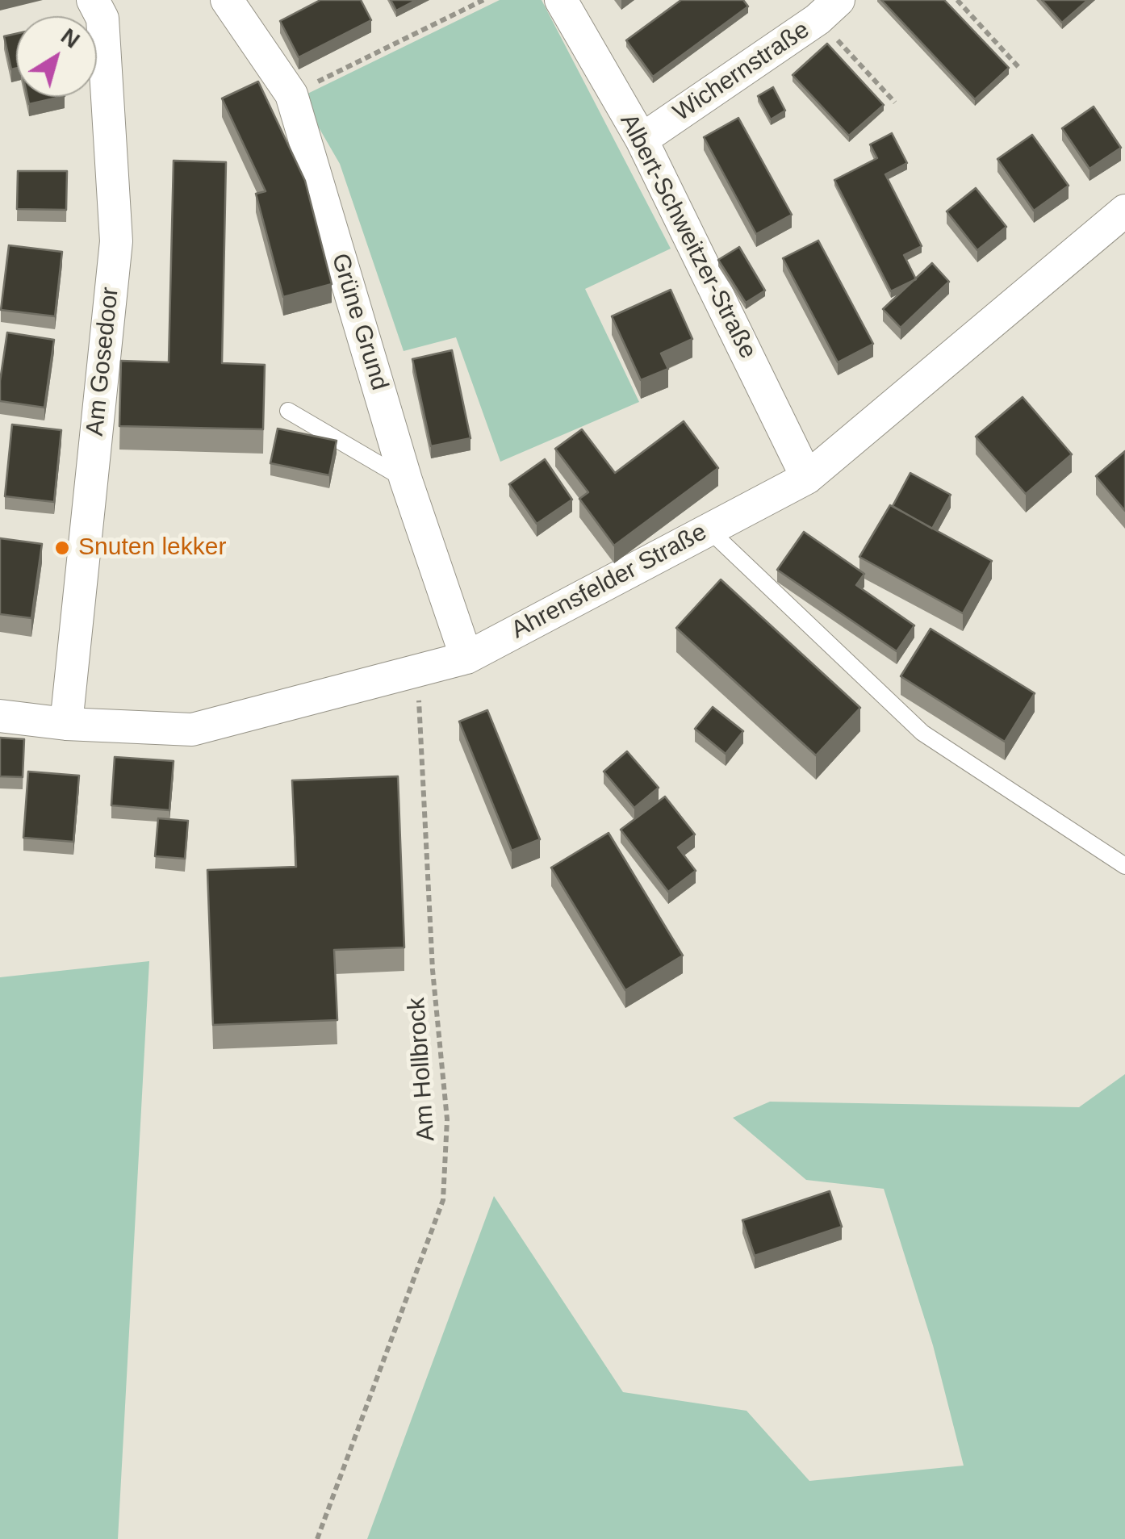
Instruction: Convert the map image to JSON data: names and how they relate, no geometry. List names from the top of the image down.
{
  "streets": {
    "street": [
      "Wichernstraße",
      "Albert-Schweitzer-Straße",
      "Grüne Grund",
      "Am Gosedoor",
      "Ahrensfelder Straße"
    ],
    "path": ["Am Hollbrock"]
  },
  "crossings": [
    ["Wichernstraße", "Albert-Schweitzer-Straße"],
    ["Albert-Schweitzer-Straße", "Ahrensfelder Straße"],
    ["Grüne Grund", "Ahrensfelder Straße"],
    ["Am Gosedoor", "Ahrensfelder Straße"],
    ["Ahrensfelder Straße", "Am Hollbrock"]
  ],
  "places": ["Snuten lekker"],
  "north": "top right"
}
